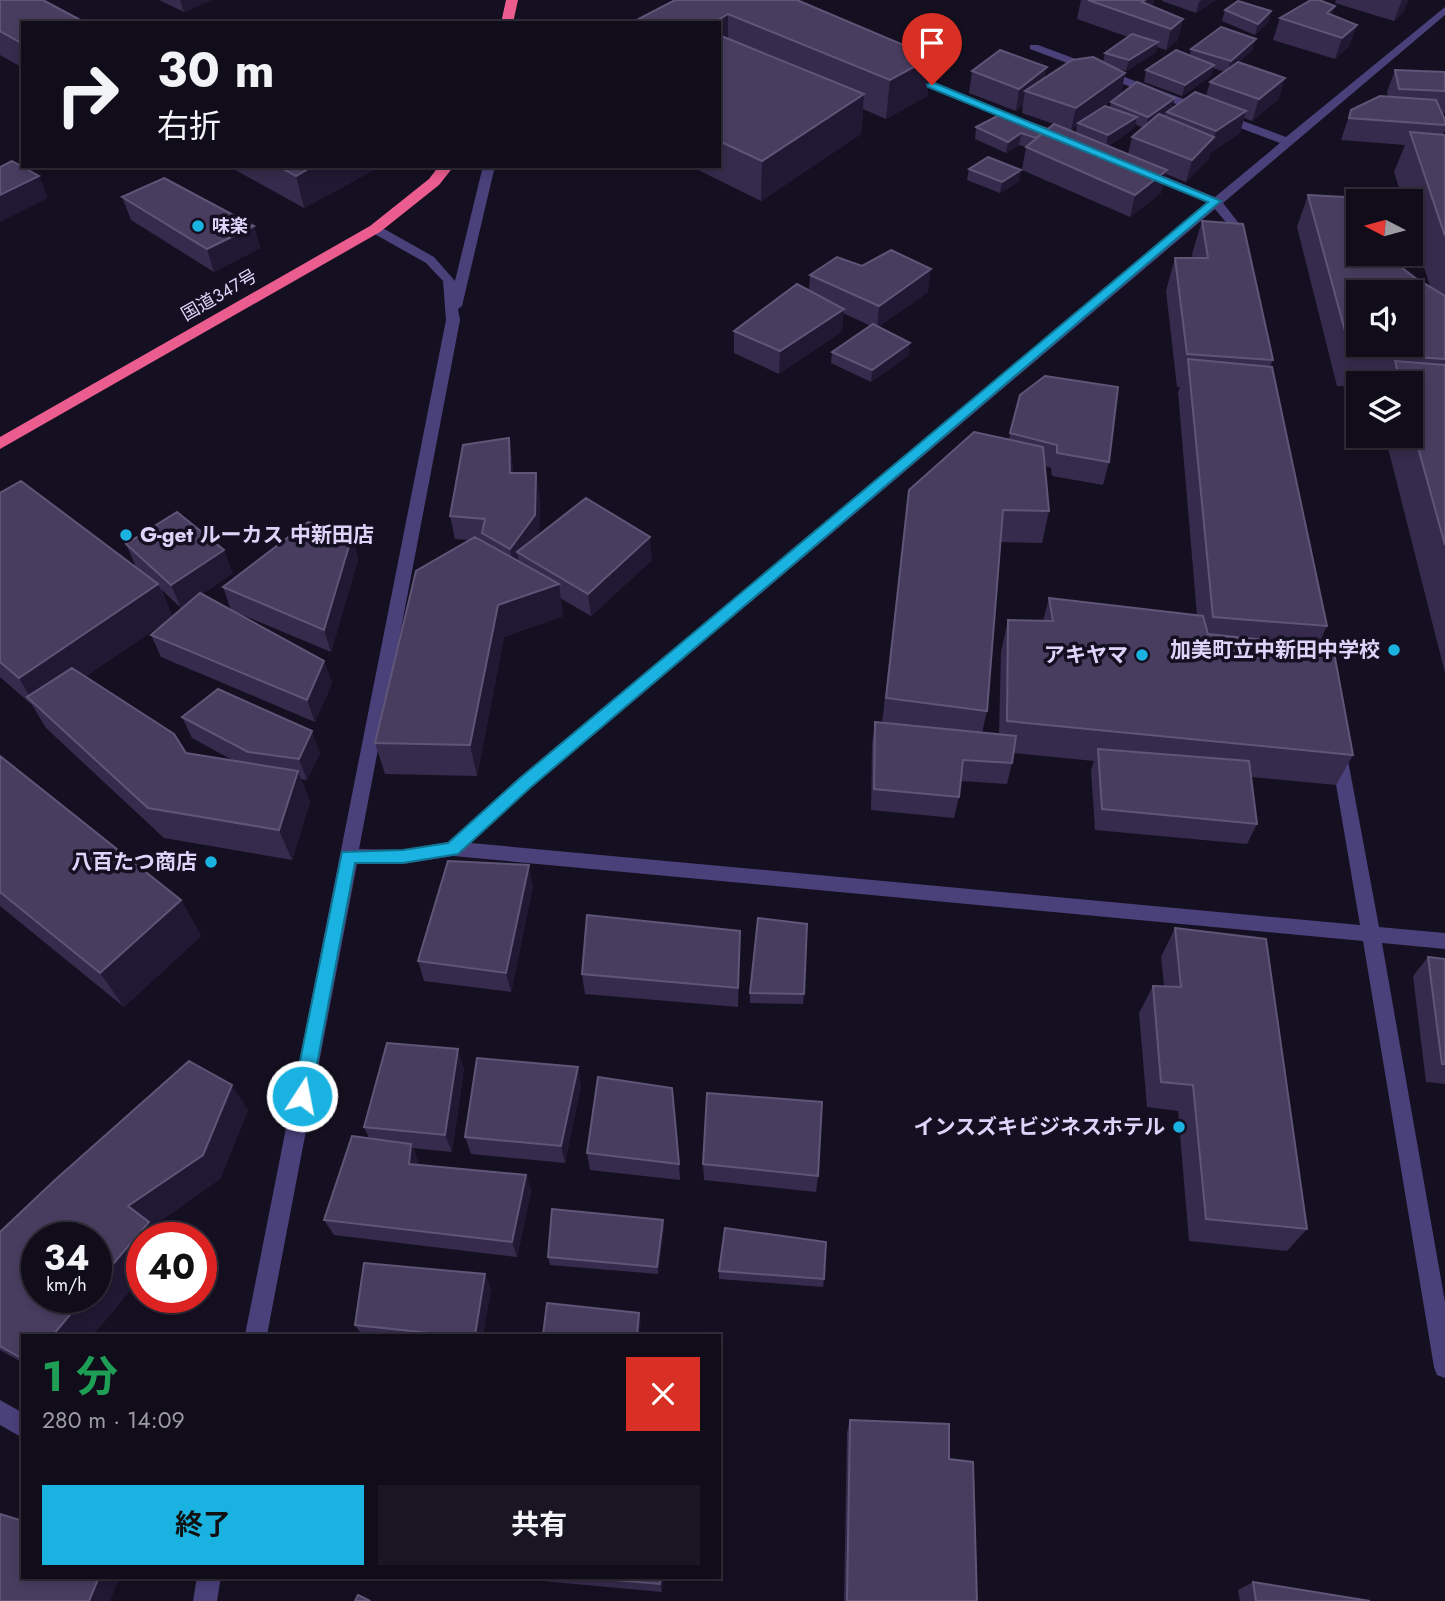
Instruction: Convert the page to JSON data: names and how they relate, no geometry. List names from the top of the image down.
{
  "streets": {
    "highway": ["国道347号"]
  },
  "places": [
    "味楽",
    "G-get ルーカス 中新田店",
    "加美町立中新田中学校",
    "アキヤマ",
    "八百たつ商店",
    "インスズキビジネスホテル"
  ],
  "north": "left",
  "page": {
    "turn": ["30 m", "右折"],
    "speed": "34 km/h",
    "limit": "40",
    "heading": ["1 分", "280 m · 14:09"],
    "buttons": ["終了", "共有"]
  }
}
